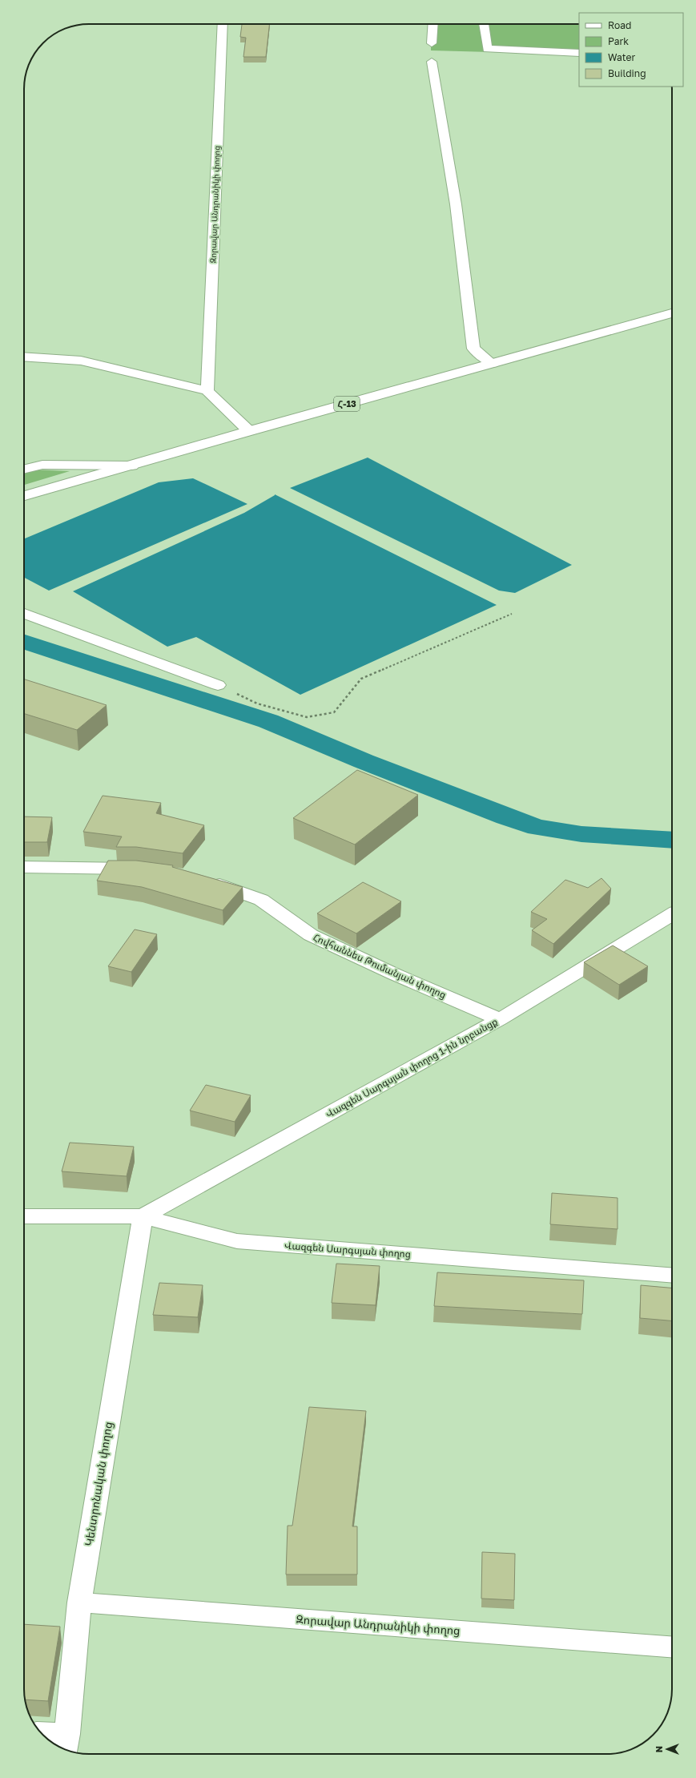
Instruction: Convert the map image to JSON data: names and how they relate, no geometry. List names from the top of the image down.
{
  "streets": {
    "street": [
      "Զորավար Անդրանիկի փողոց",
      "Հ-13",
      "Հովհաննես Թումանյան փողոց",
      "Վազգեն Սարգսյան փողոց 1-ին նրբանցք",
      "Վազգեն Սարգսյան փողոց",
      "Կենտրոնական փողոց"
    ]
  },
  "crossings": [
    ["Զորավար Անդրանիկի փողոց", "Կենտրոնական փողոց"],
    ["Հովհաննես Թումանյան փողոց", "Վազգեն Սարգսյան փողոց 1-ին նրբանցք"],
    ["Վազգեն Սարգսյան փողոց 1-ին նրբանցք", "Վազգեն Սարգսյան փողոց"],
    ["Վազգեն Սարգսյան փողոց 1-ին նրբանցք", "Կենտրոնական փողոց"],
    ["Վազգեն Սարգսյան փողոց", "Կենտրոնական փողոց"]
  ],
  "legend": [
    "Road",
    "Park",
    "Water",
    "Building"
  ],
  "north": "left"
}
